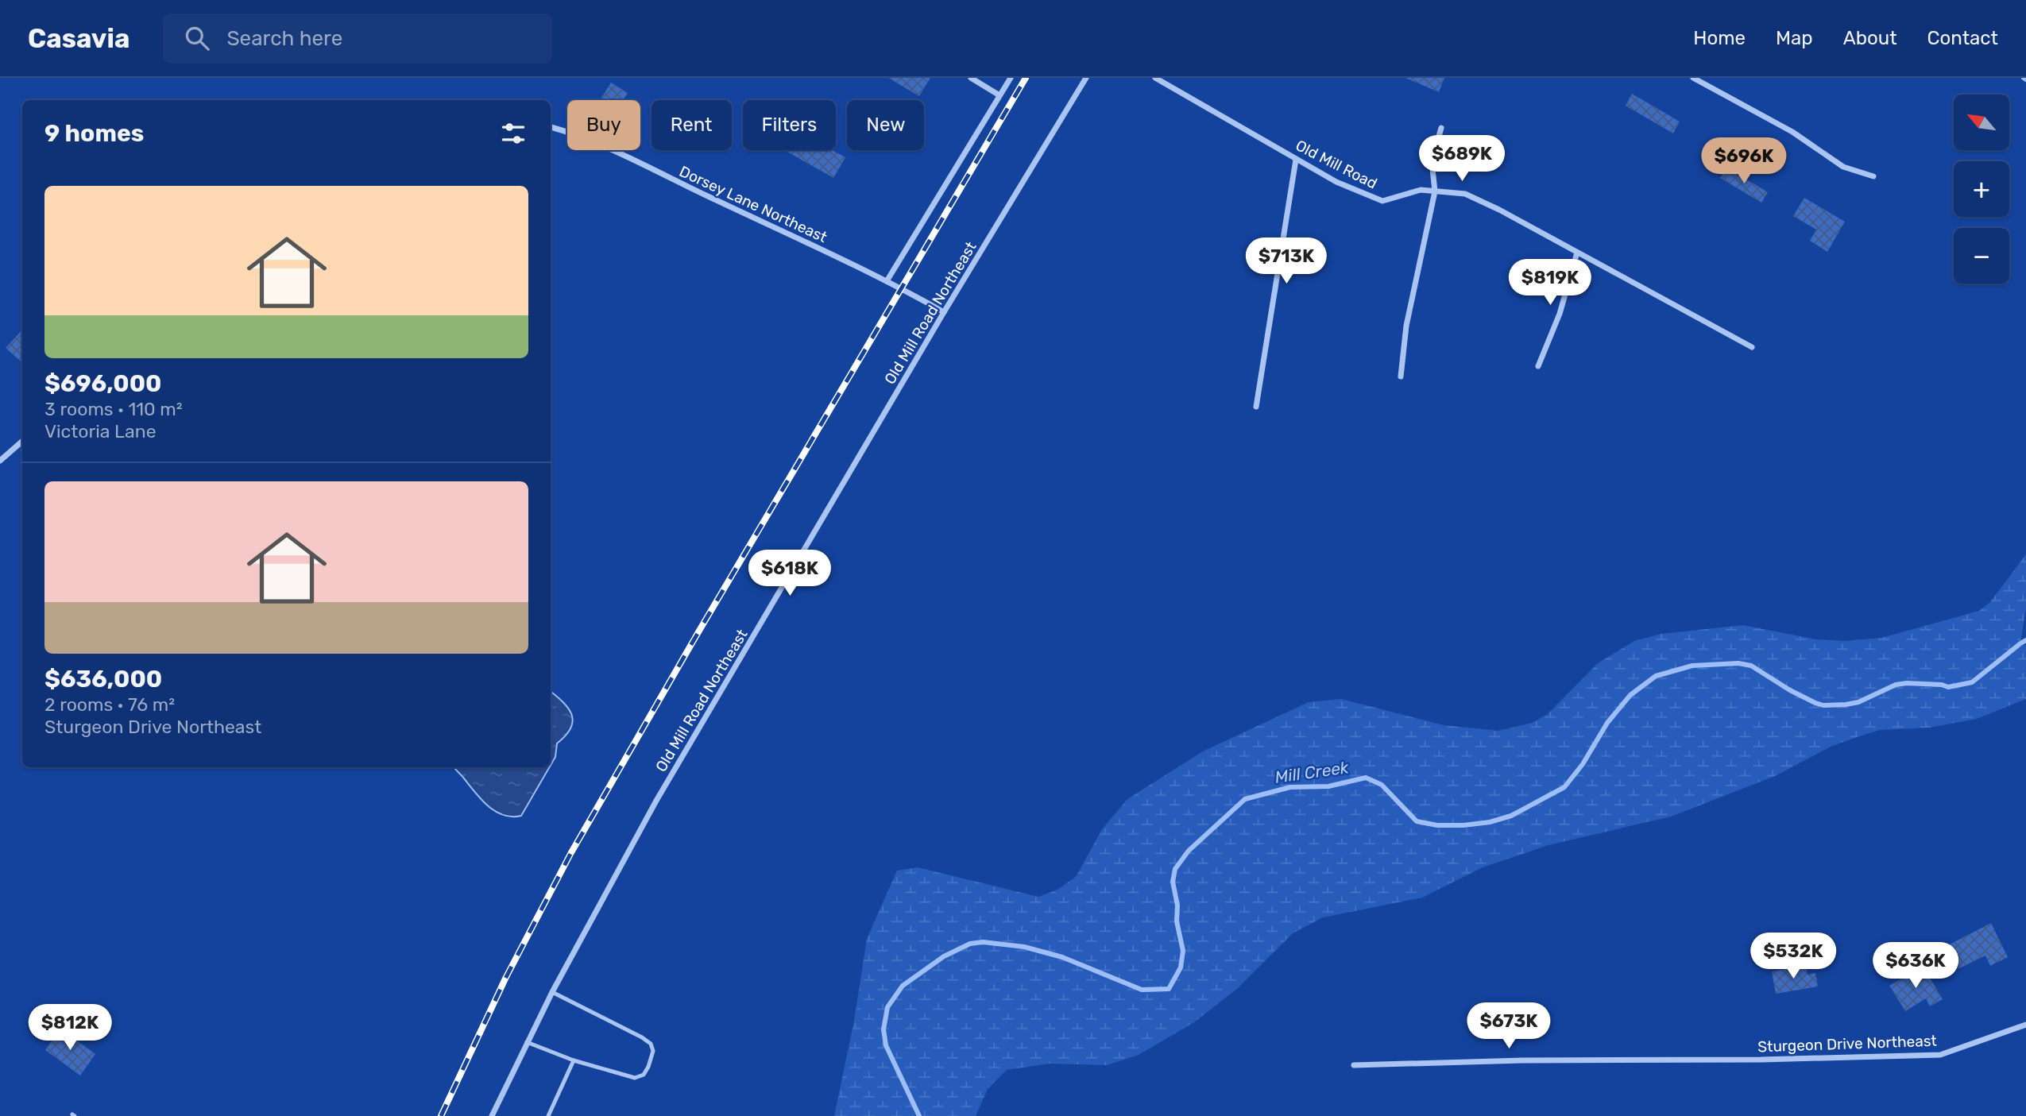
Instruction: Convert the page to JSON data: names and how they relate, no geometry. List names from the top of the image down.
{
  "streets": {
    "street": [
      "Old Mill Road",
      "Dorsey Lane Northeast",
      "Old Mill Road Northeast",
      "Sturgeon Drive Northeast"
    ]
  },
  "crossings": [
    ["Dorsey Lane Northeast", "Old Mill Road Northeast"]
  ],
  "water": ["Mill Creek"],
  "north": "top left",
  "page": {
    "header": "Casavia",
    "search": "Search here",
    "nav": [
      "Home",
      "Map",
      "About",
      "Contact"
    ],
    "map_buttons": ["+", "−"],
    "chip": [
      "Buy",
      "Rent",
      "Filters",
      "New"
    ],
    "heading": "9 homes",
    "price": [
      "$689K",
      "$696K",
      "$713K",
      "$819K",
      "$618K",
      "$532K",
      "$636K",
      "$673K",
      "$812K"
    ],
    "list": [
      {
        "name": "$696,000",
        "note": "3 rooms · 110 m² · Victoria Lane"
      },
      {
        "name": "$636,000",
        "note": "2 rooms · 76 m² · Sturgeon Drive Northeast"
      }
    ]
  }
}
